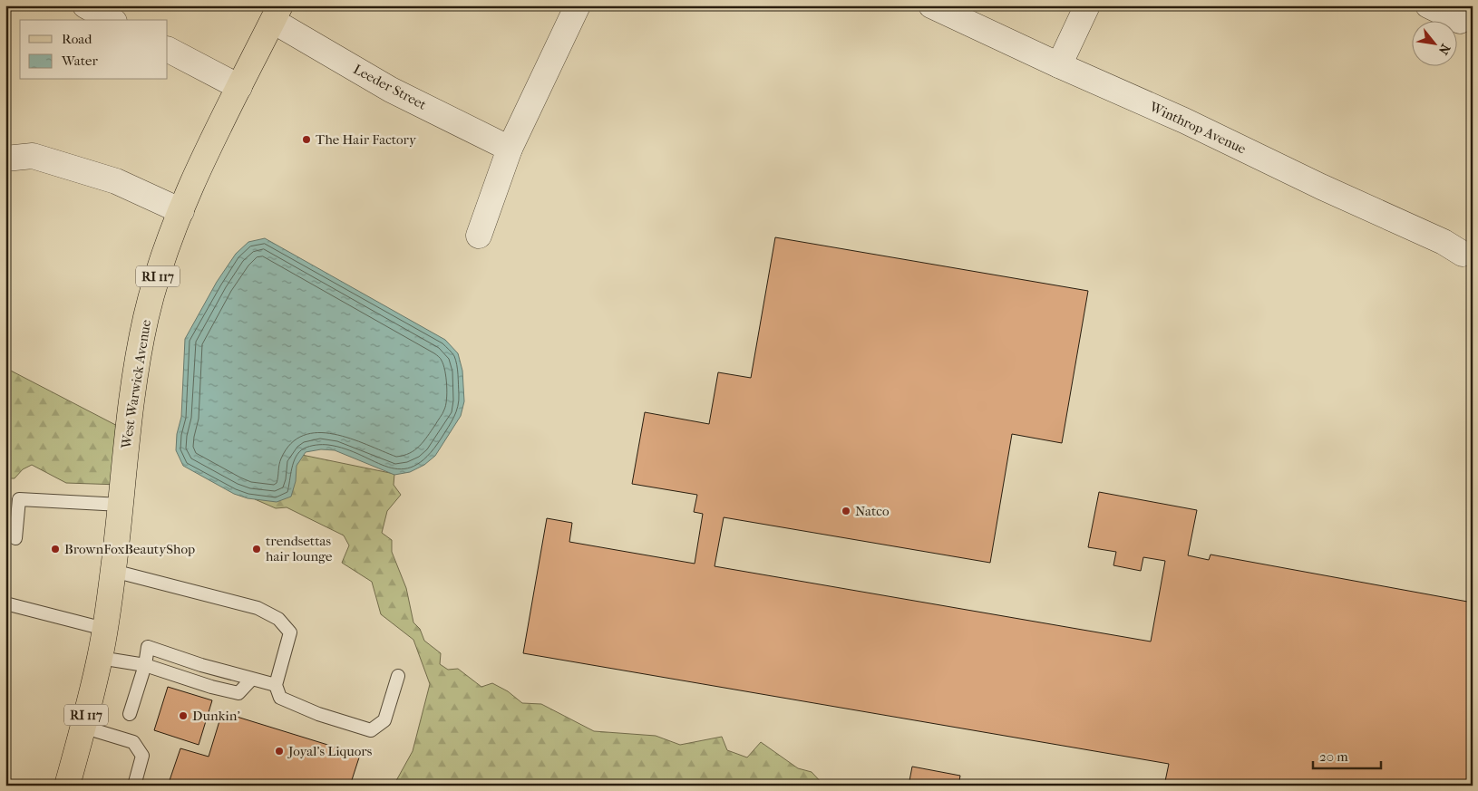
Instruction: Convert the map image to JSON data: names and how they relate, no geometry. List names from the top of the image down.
{
  "streets": {
    "main road": ["RI 117", "West Warwick Avenue"],
    "street": ["Leeder Street", "Winthrop Avenue"]
  },
  "crossings": [
    ["Leeder Street", "West Warwick Avenue"]
  ],
  "places": [
    "The Hair Factory",
    "Natco",
    "BrownFoxBeautyShop",
    "trendsettas hair lounge",
    "Dunkin'",
    "Joyal's Liquors"
  ],
  "legend": ["Road", "Water"],
  "scale_bar": "20 m",
  "north": "bottom right"
}
